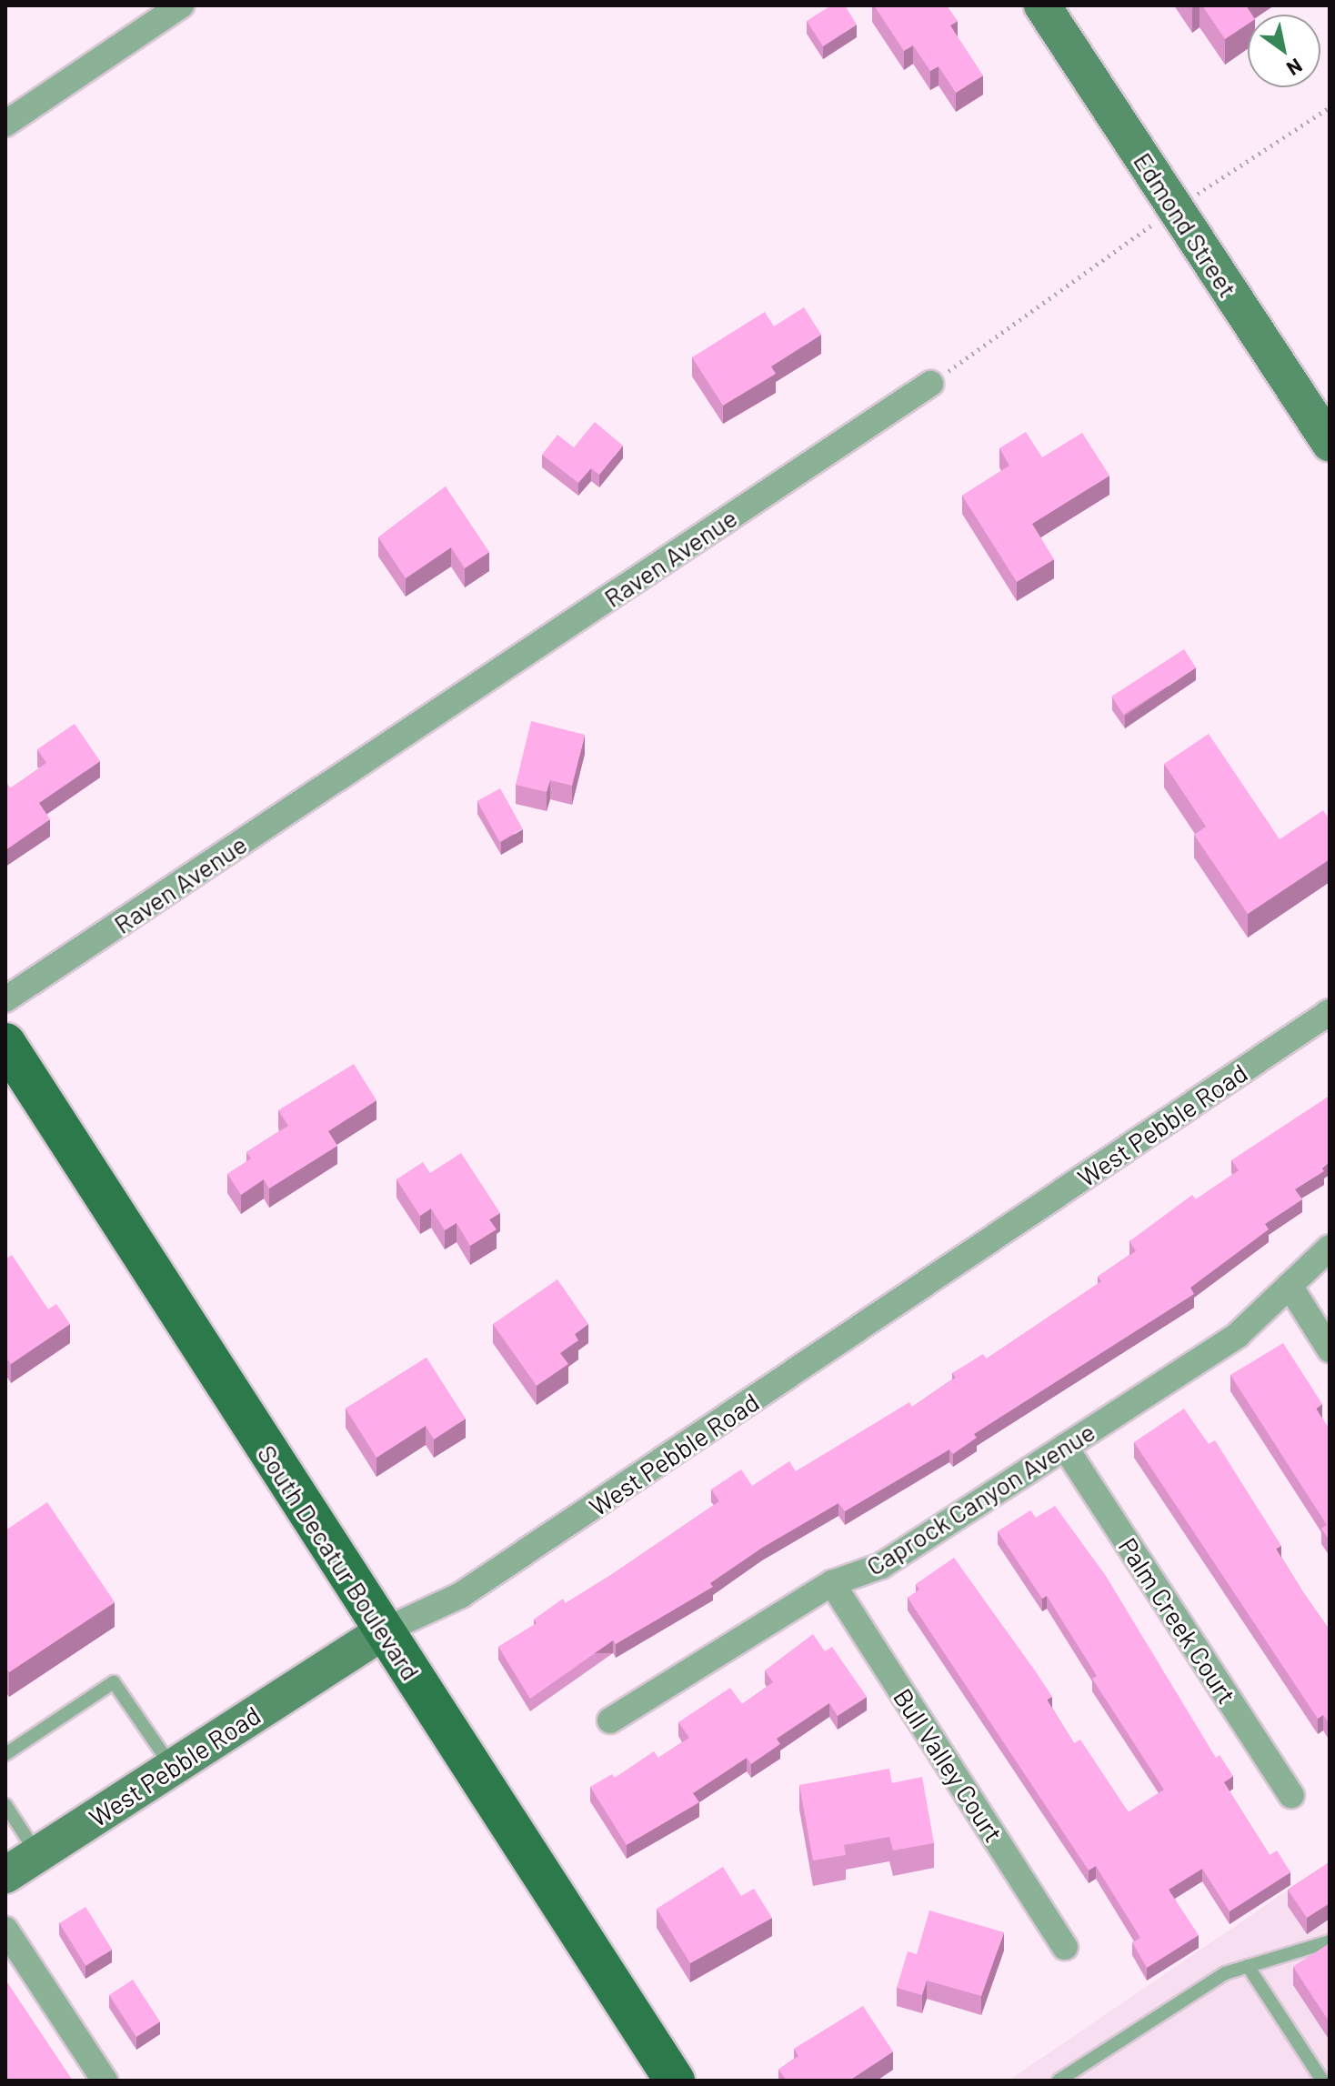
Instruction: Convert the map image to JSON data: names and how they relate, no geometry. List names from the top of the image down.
{
  "streets": {
    "main road": ["South Decatur Boulevard"],
    "street": [
      "Edmond Street",
      "Raven Avenue",
      "West Pebble Road",
      "Caprock Canyon Avenue",
      "Palm Creek Court",
      "Bull Valley Court"
    ]
  },
  "crossings": [
    ["West Pebble Road", "South Decatur Boulevard"],
    ["Caprock Canyon Avenue", "Palm Creek Court"],
    ["Caprock Canyon Avenue", "Bull Valley Court"]
  ],
  "north": "bottom right"
}
